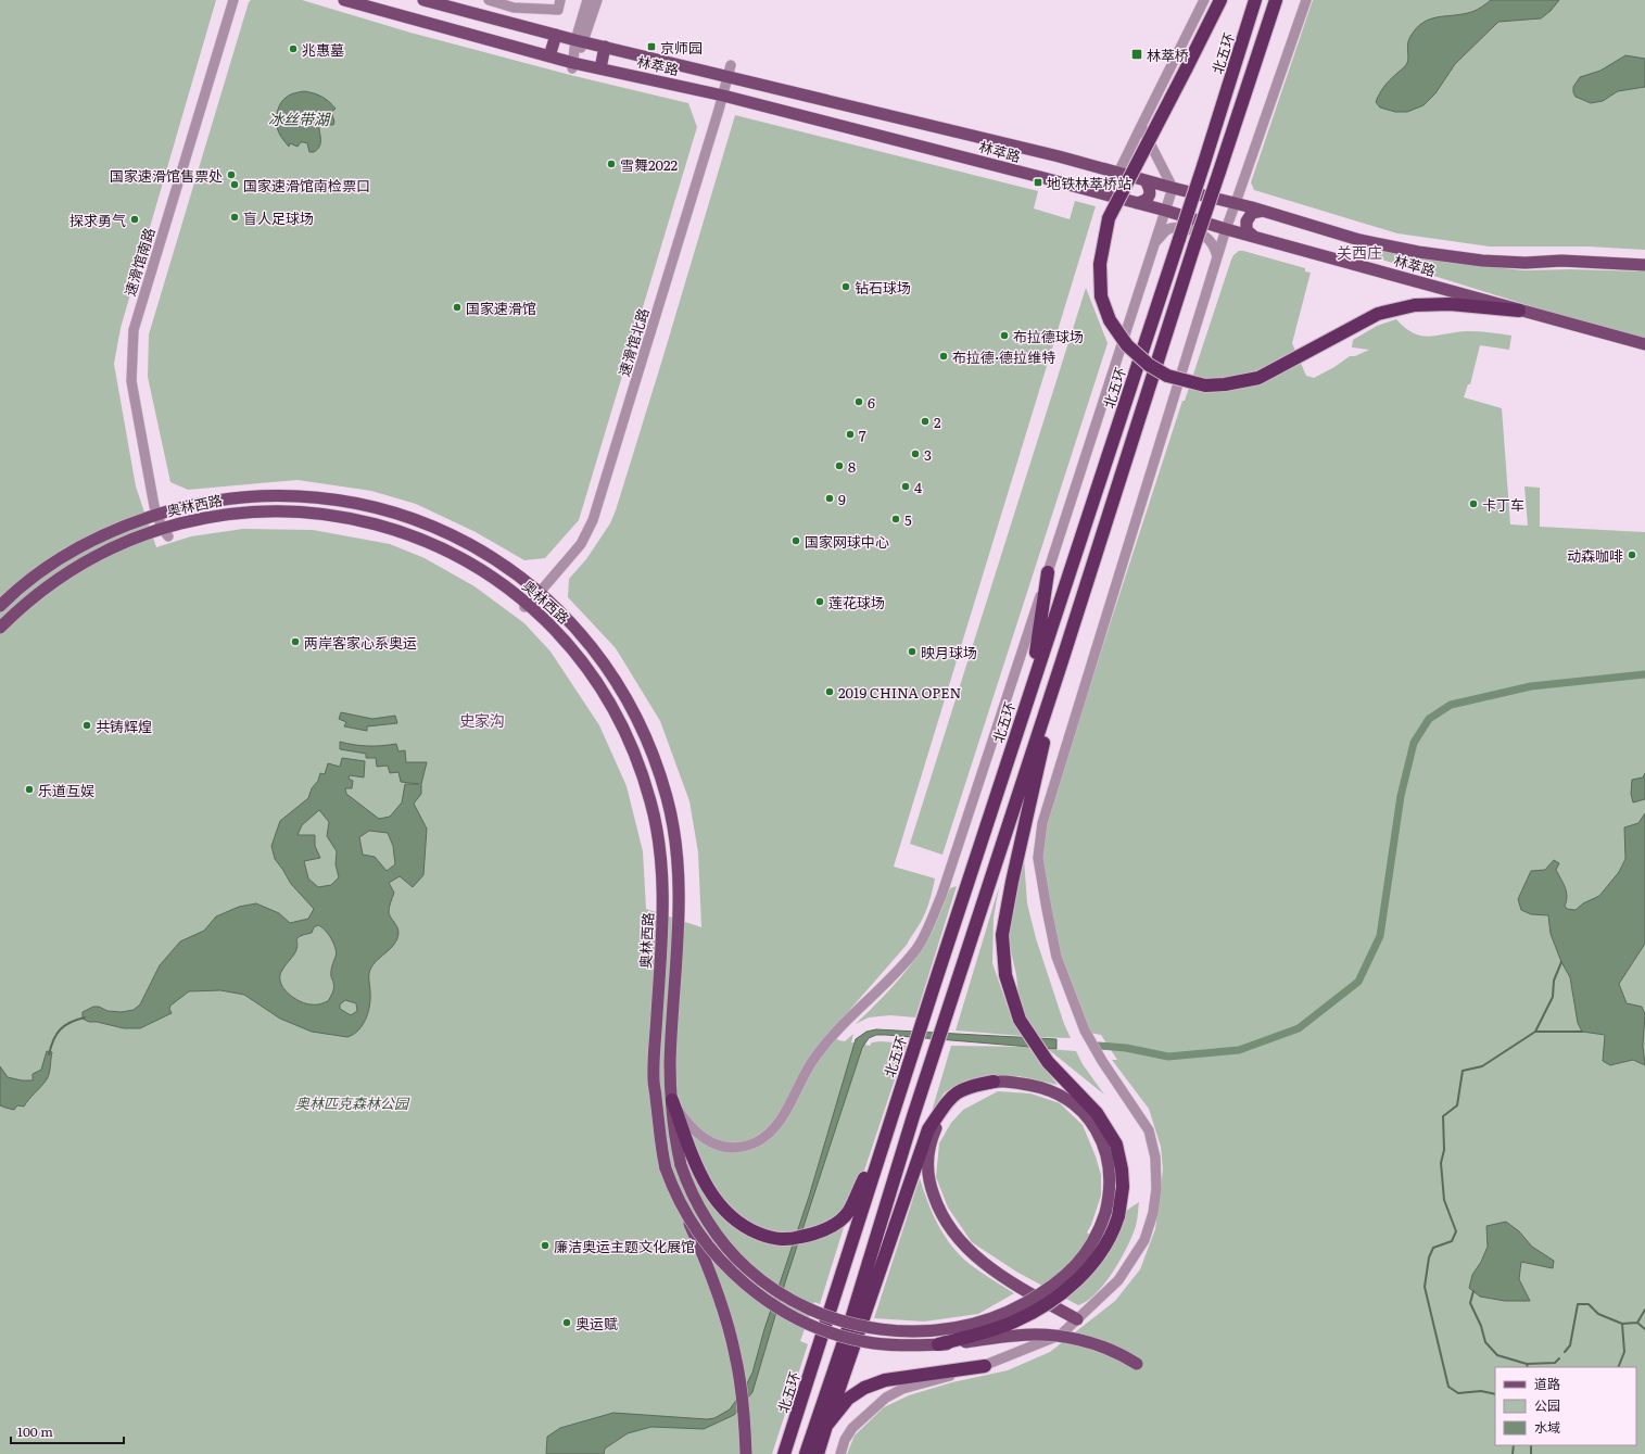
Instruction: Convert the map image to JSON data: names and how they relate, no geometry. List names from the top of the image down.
{
  "streets": {
    "highway": ["北五环"],
    "main road": ["林萃路", "奥林西路"],
    "street": ["速滑馆南路", "速滑馆北路"]
  },
  "crossings": [
    ["林萃路", "速滑馆北路"],
    ["速滑馆南路", "奥林西路"],
    ["速滑馆北路", "奥林西路"]
  ],
  "districts": ["关西庄", "史家沟"],
  "water": ["冰丝带湖"],
  "parks": ["奥林匹克森林公园"],
  "places": {
    "transit": ["京师园", "林萃桥", "地铁林萃桥站"],
    "other": [
      "兆惠墓",
      "雪舞2022",
      "国家速滑馆售票处",
      "国家速滑馆南检票口",
      "盲人足球场",
      "探求勇气",
      "钻石球场",
      "国家速滑馆",
      "布拉德球场",
      "布拉德·德拉维特",
      "6",
      "2",
      "7",
      "3",
      "8",
      "4",
      "9",
      "卡丁车",
      "5",
      "国家网球中心",
      "动森咖啡",
      "莲花球场",
      "两岸客家心系奥运",
      "映月球场",
      "2019 CHINA OPEN",
      "共铸辉煌",
      "乐道互娱",
      "廉洁奥运主题文化展馆",
      "奥运赋"
    ]
  },
  "legend": ["道路", "公园", "水域"],
  "scale_bar": "100 m"
}
